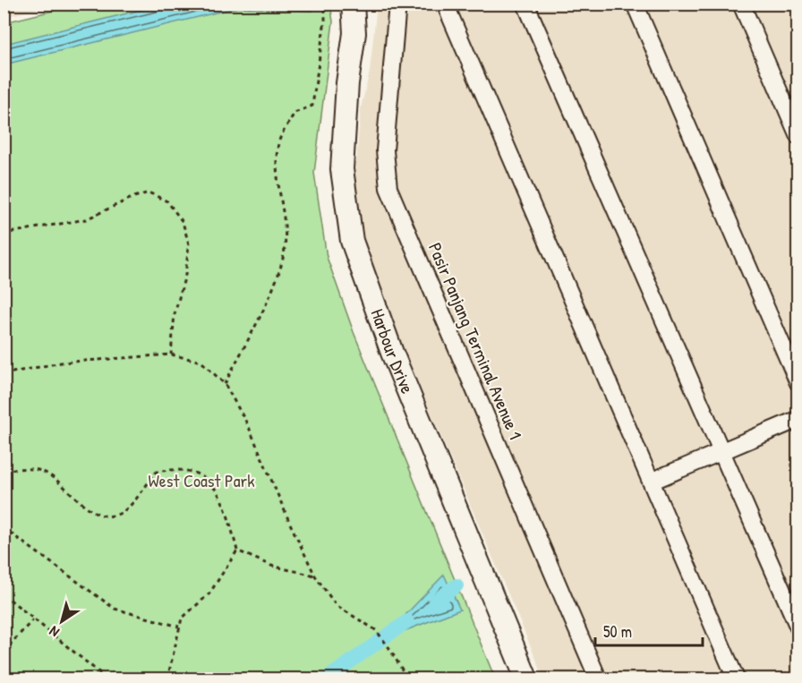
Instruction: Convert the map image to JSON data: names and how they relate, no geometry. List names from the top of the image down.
{
  "streets": {
    "main road": ["Harbour Drive"],
    "street": ["Pasir Panjang Terminal Avenue 1"]
  },
  "parks": ["West Coast Park"],
  "scale_bar": "50 m",
  "north": "bottom left"
}
